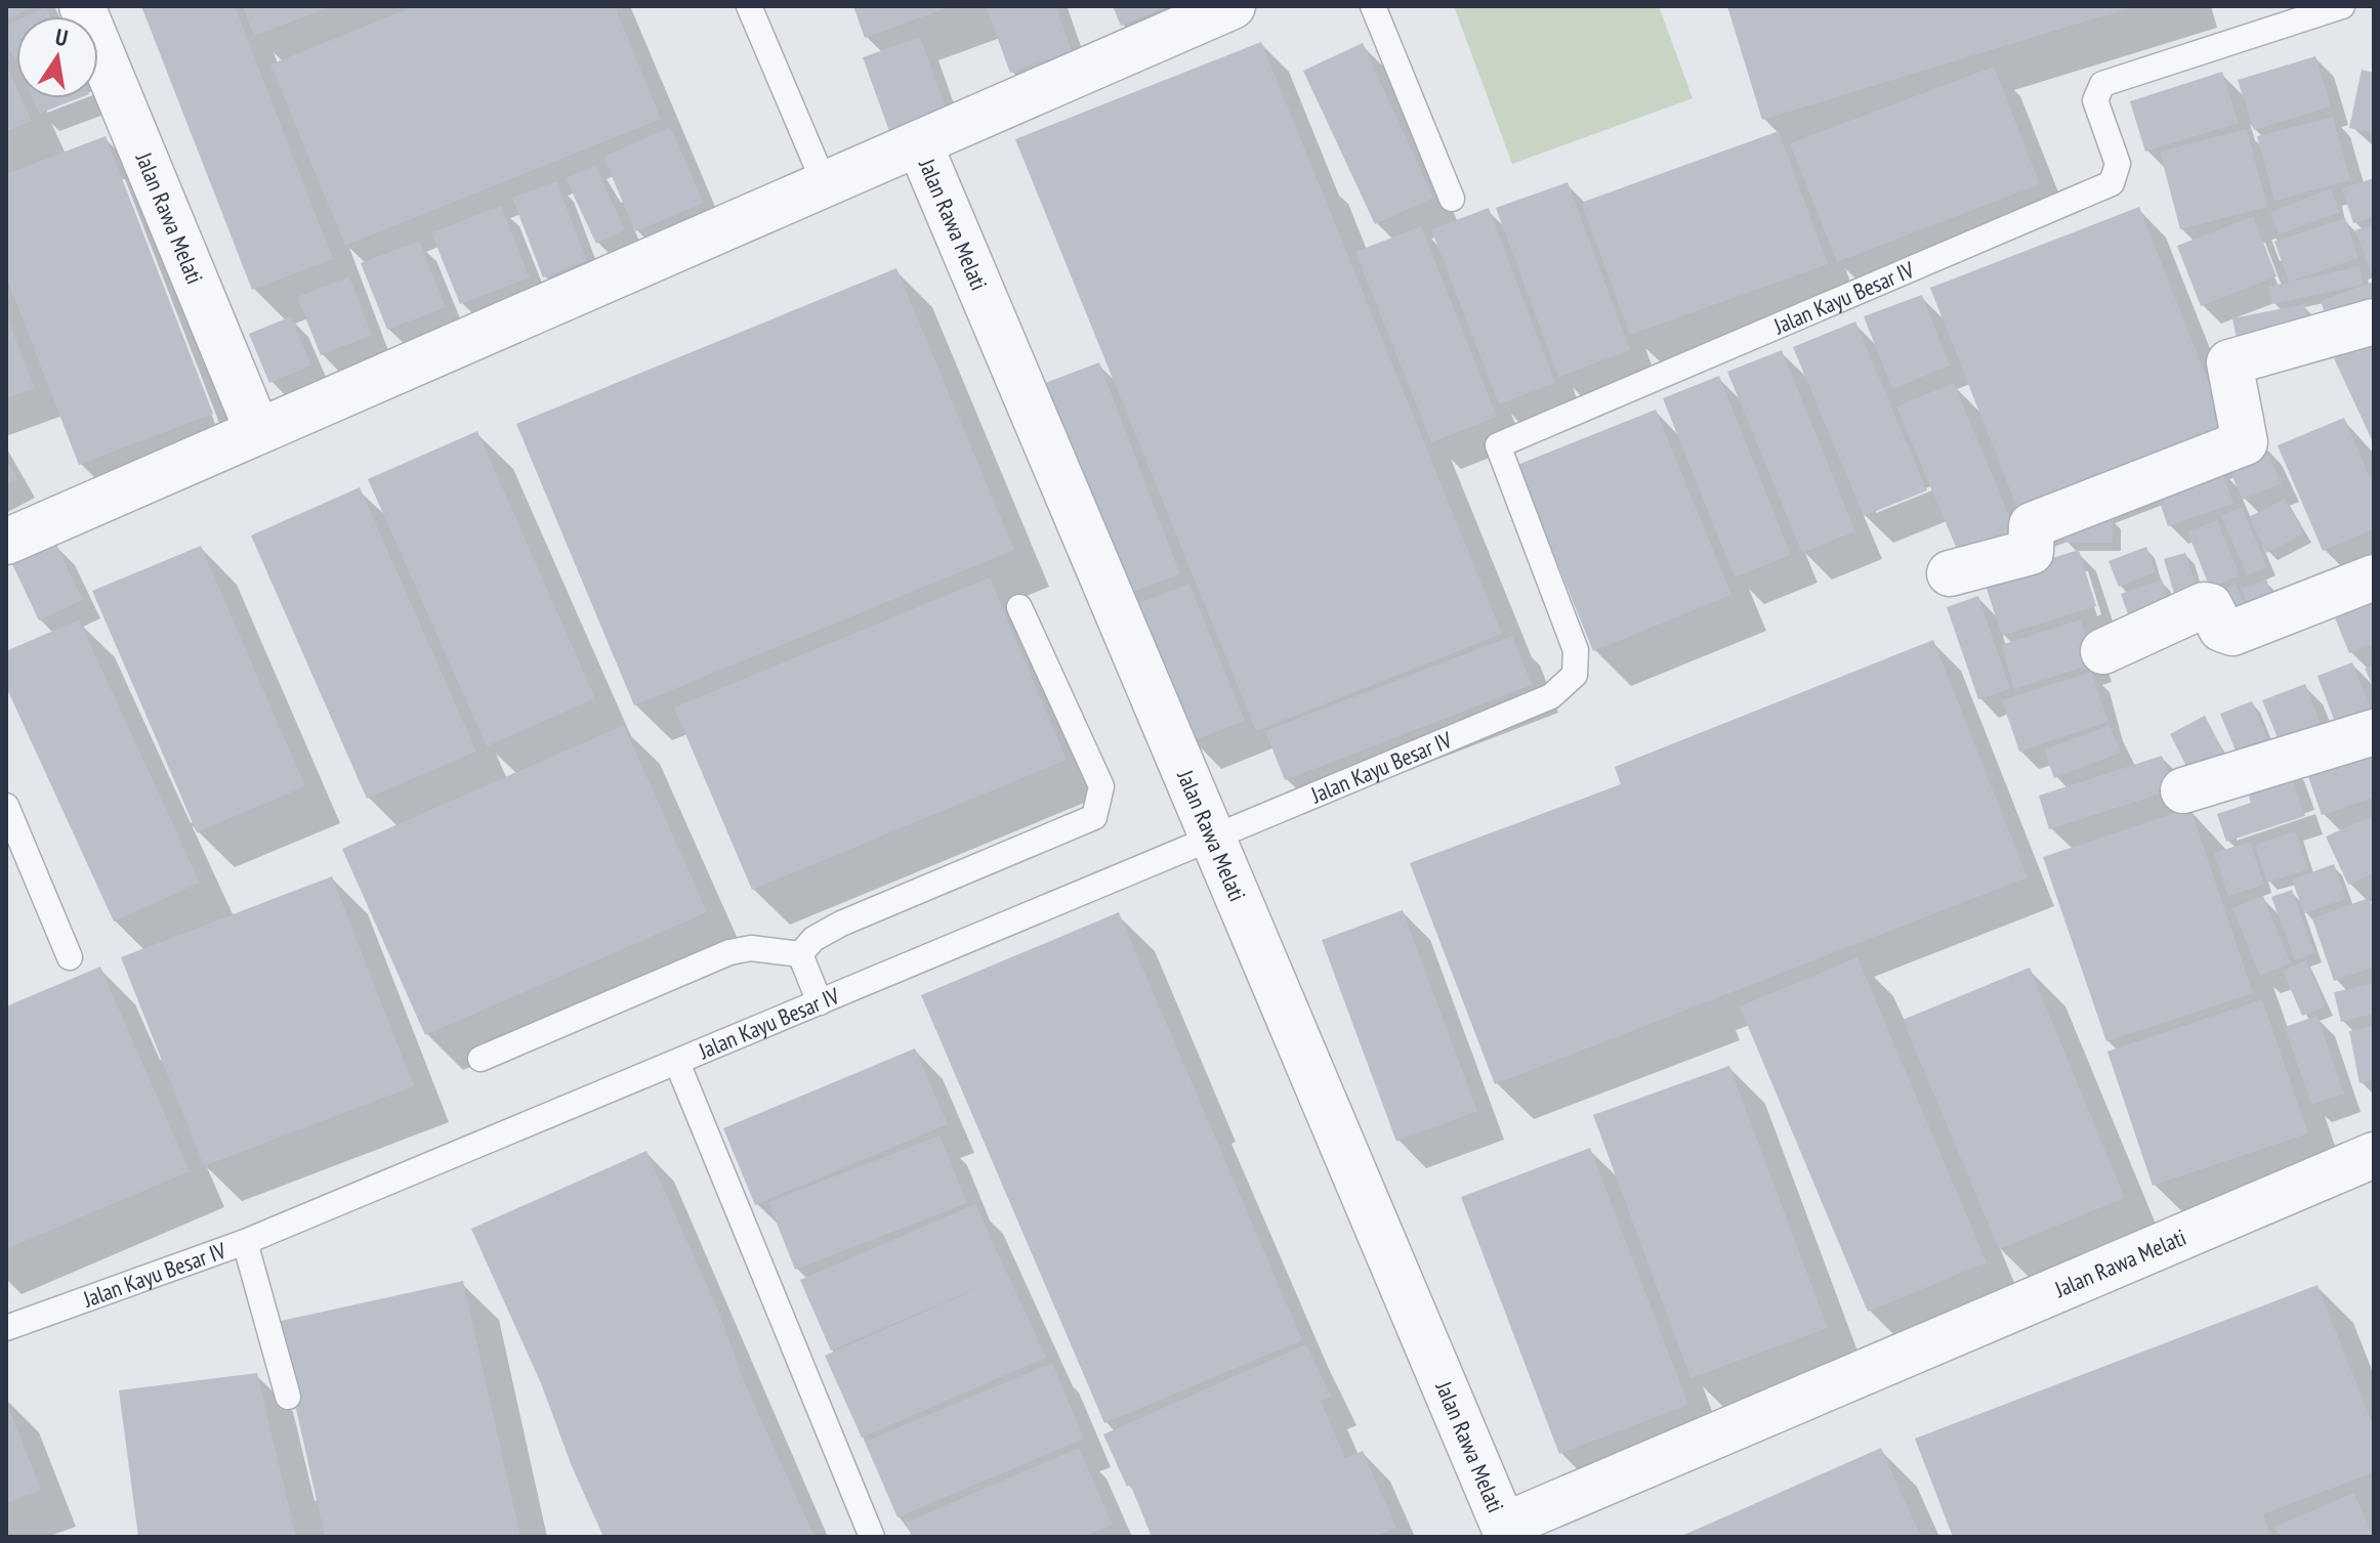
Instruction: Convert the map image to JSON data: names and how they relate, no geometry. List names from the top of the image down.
{
  "streets": {
    "street": ["Jalan Rawa Melati"],
    "lane": ["Jalan Kayu Besar IV"]
  },
  "crossings": [
    ["Jalan Rawa Melati", "Jalan Kayu Besar IV"]
  ],
  "north": "top"
}
